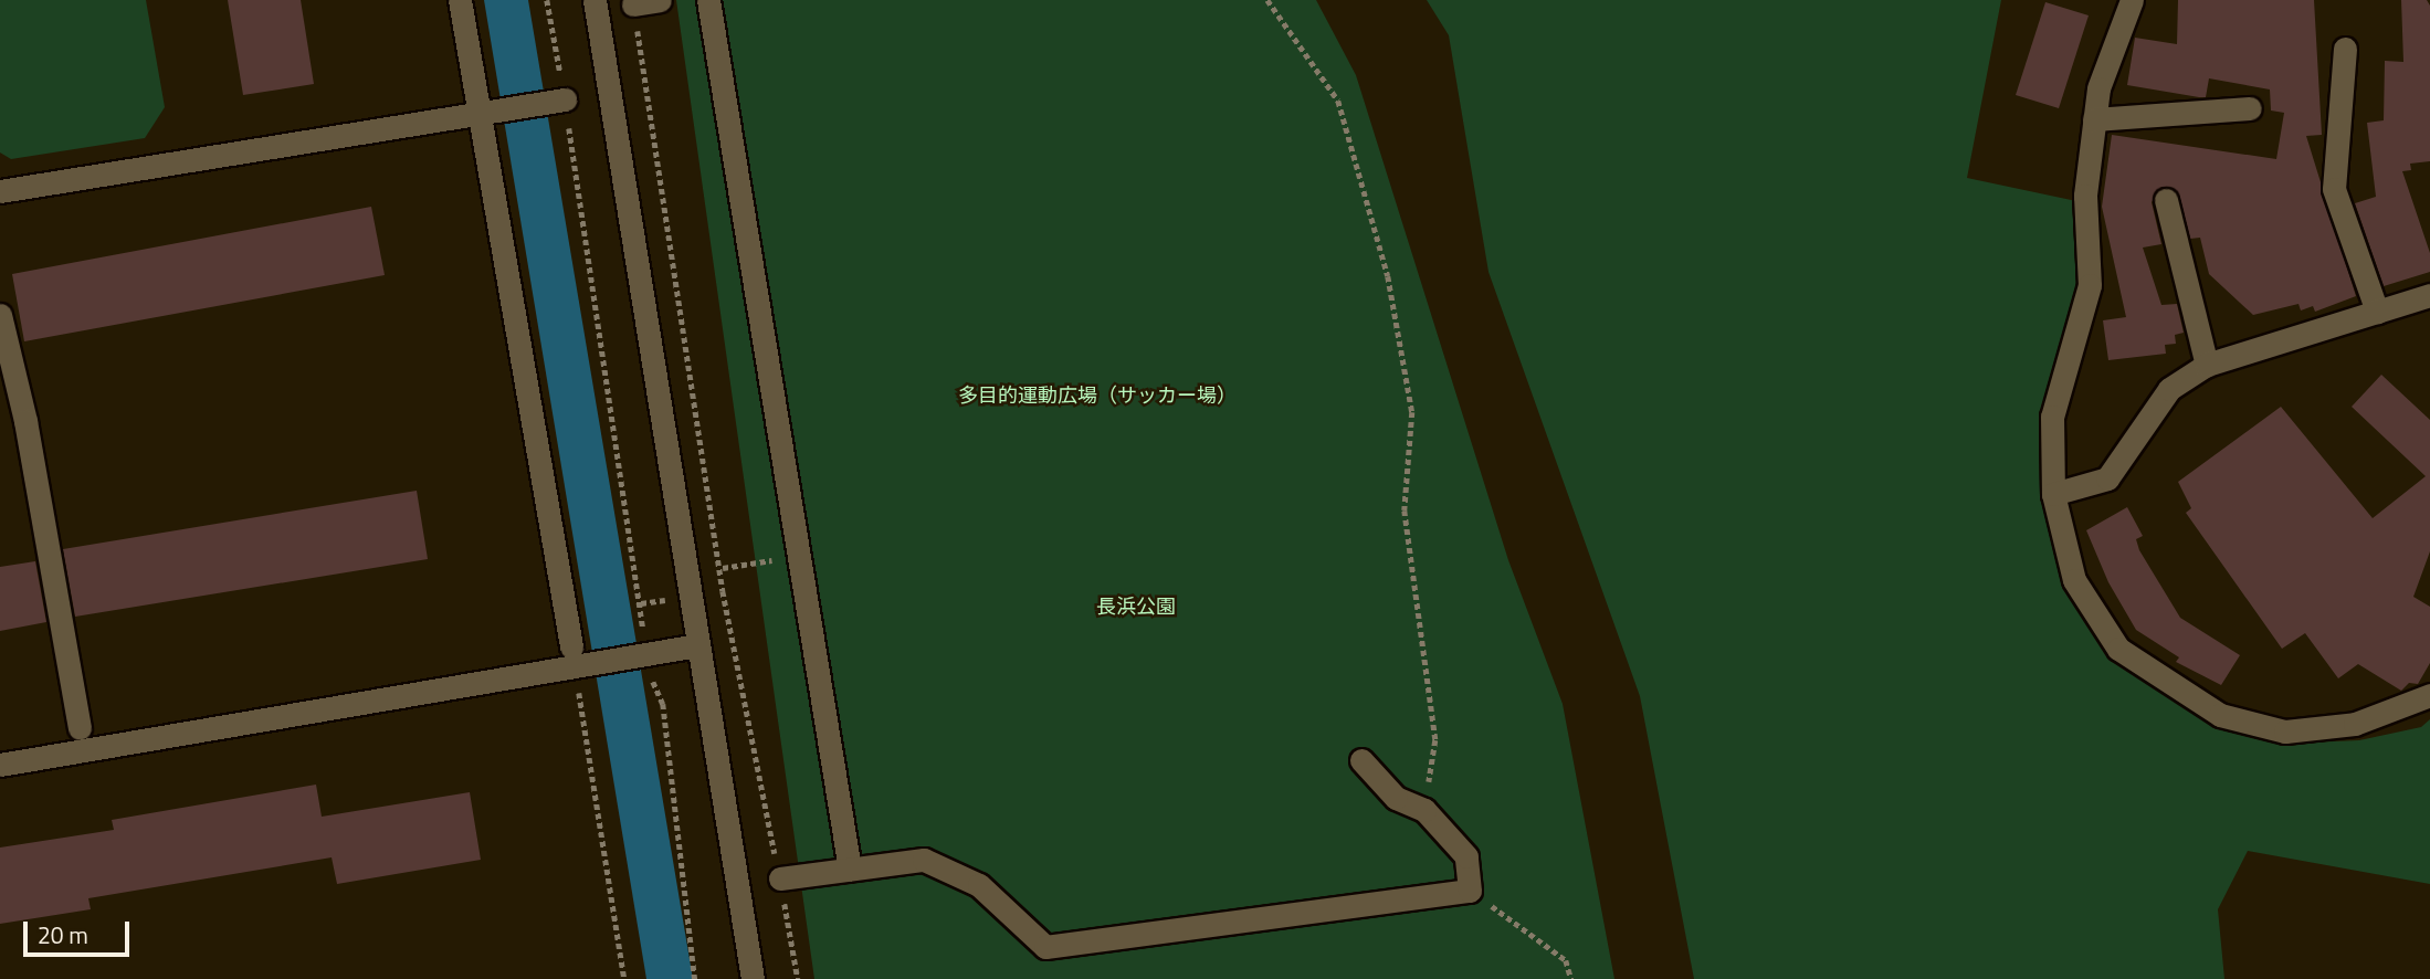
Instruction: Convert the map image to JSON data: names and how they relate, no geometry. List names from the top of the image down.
{
  "parks": ["多目的運動広場（サッカー場）", "長浜公園"],
  "scale_bar": "20 m"
}
